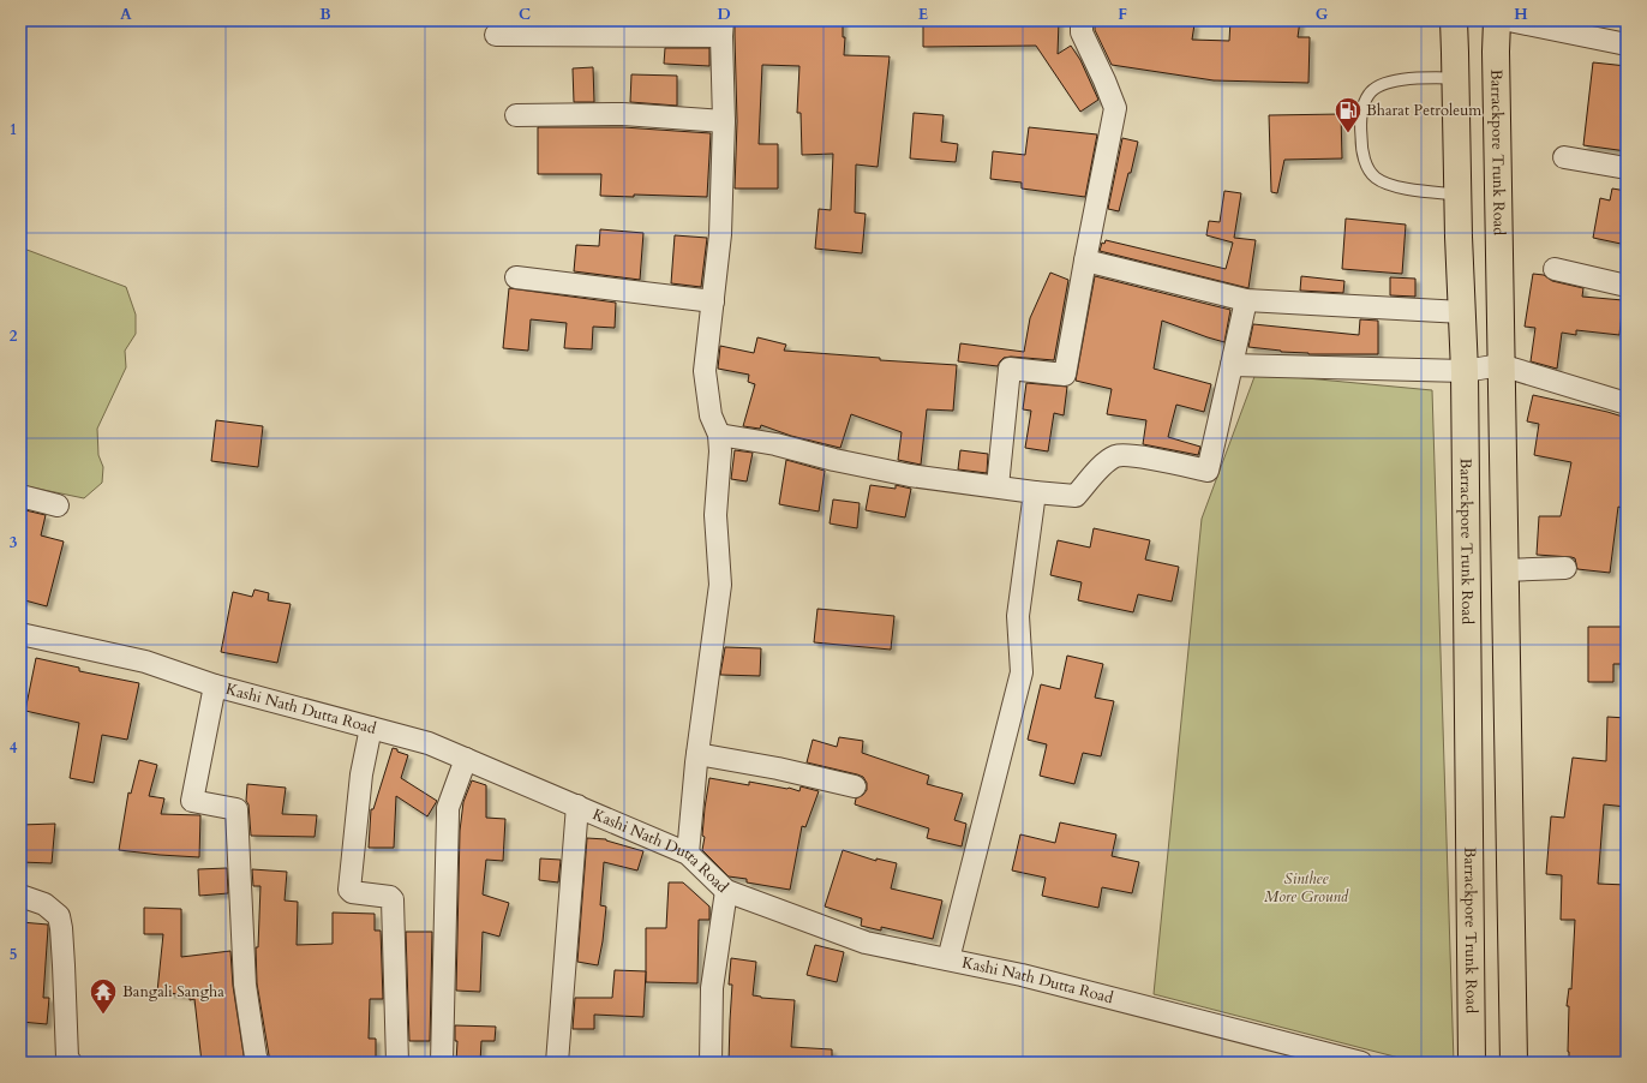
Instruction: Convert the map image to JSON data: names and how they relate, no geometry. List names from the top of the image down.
{
  "streets": {
    "main road": ["Barrackpore Trunk Road"],
    "street": ["Kashi Nath Dutta Road"]
  },
  "parks": ["Sinthee More Ground"],
  "places": {
    "fuel station": ["Bharat Petroleum"],
    "temple": ["Bangali Sangha"]
  },
  "grid": {
    "columns": [
      "A",
      "B",
      "C",
      "D",
      "E",
      "F",
      "G",
      "H"
    ],
    "rows": [
      "1",
      "2",
      "3",
      "4",
      "5"
    ]
  }
}
